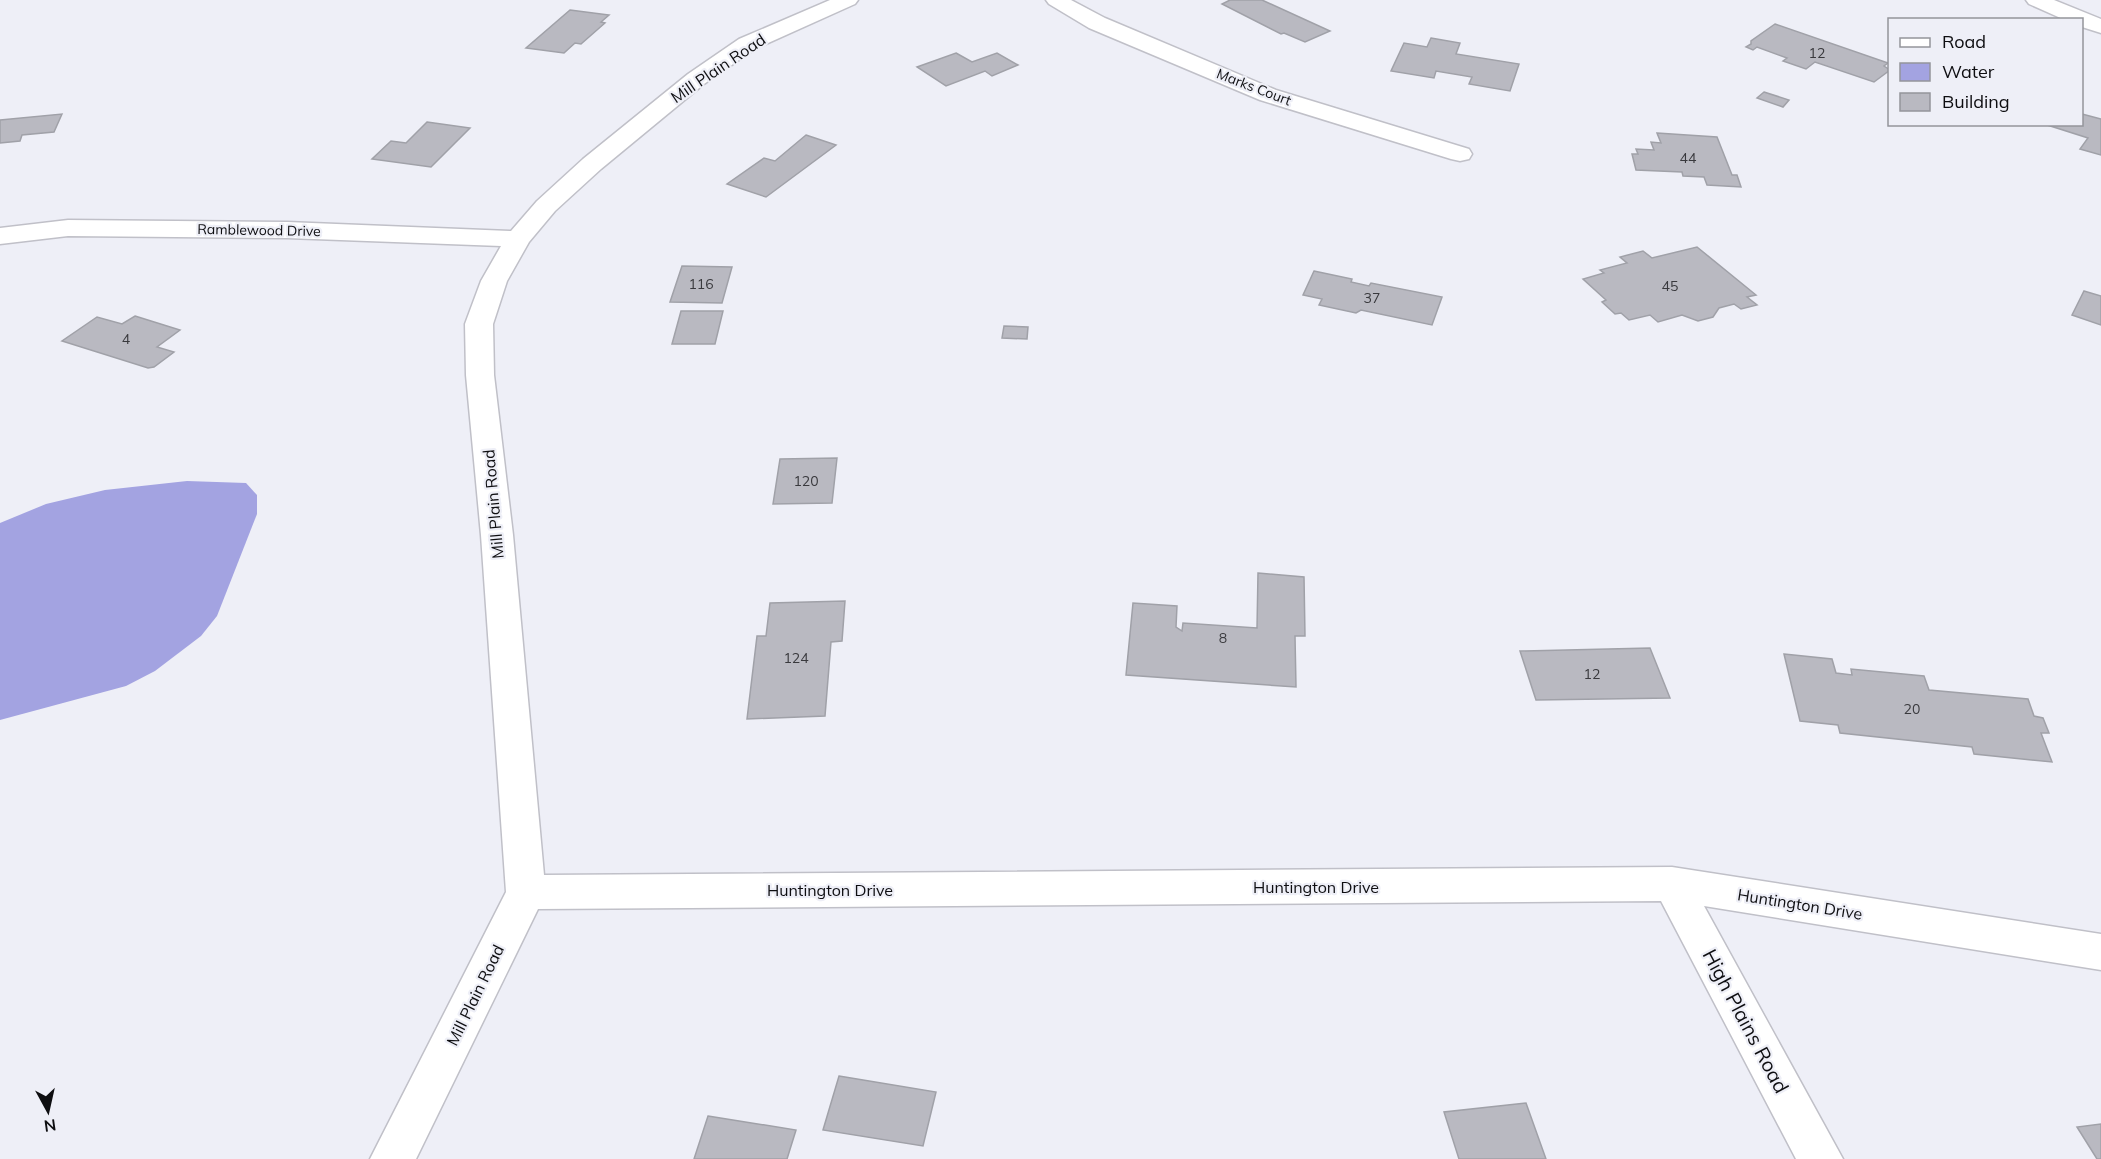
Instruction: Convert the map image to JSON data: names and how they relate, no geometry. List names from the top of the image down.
{
  "streets": {
    "street": [
      "Mill Plain Road",
      "Marks Court",
      "Ramblewood Drive",
      "Huntington Drive",
      "High Plains Road"
    ]
  },
  "crossings": [
    ["Mill Plain Road", "Ramblewood Drive"],
    ["Mill Plain Road", "Huntington Drive"],
    ["Huntington Drive", "High Plains Road"]
  ],
  "house_numbers": [
    "12",
    "44",
    "116",
    "45",
    "37",
    "4",
    "120",
    "8",
    "124",
    "12",
    "20"
  ],
  "legend": ["Road", "Water", "Building"],
  "north": "bottom"
}
